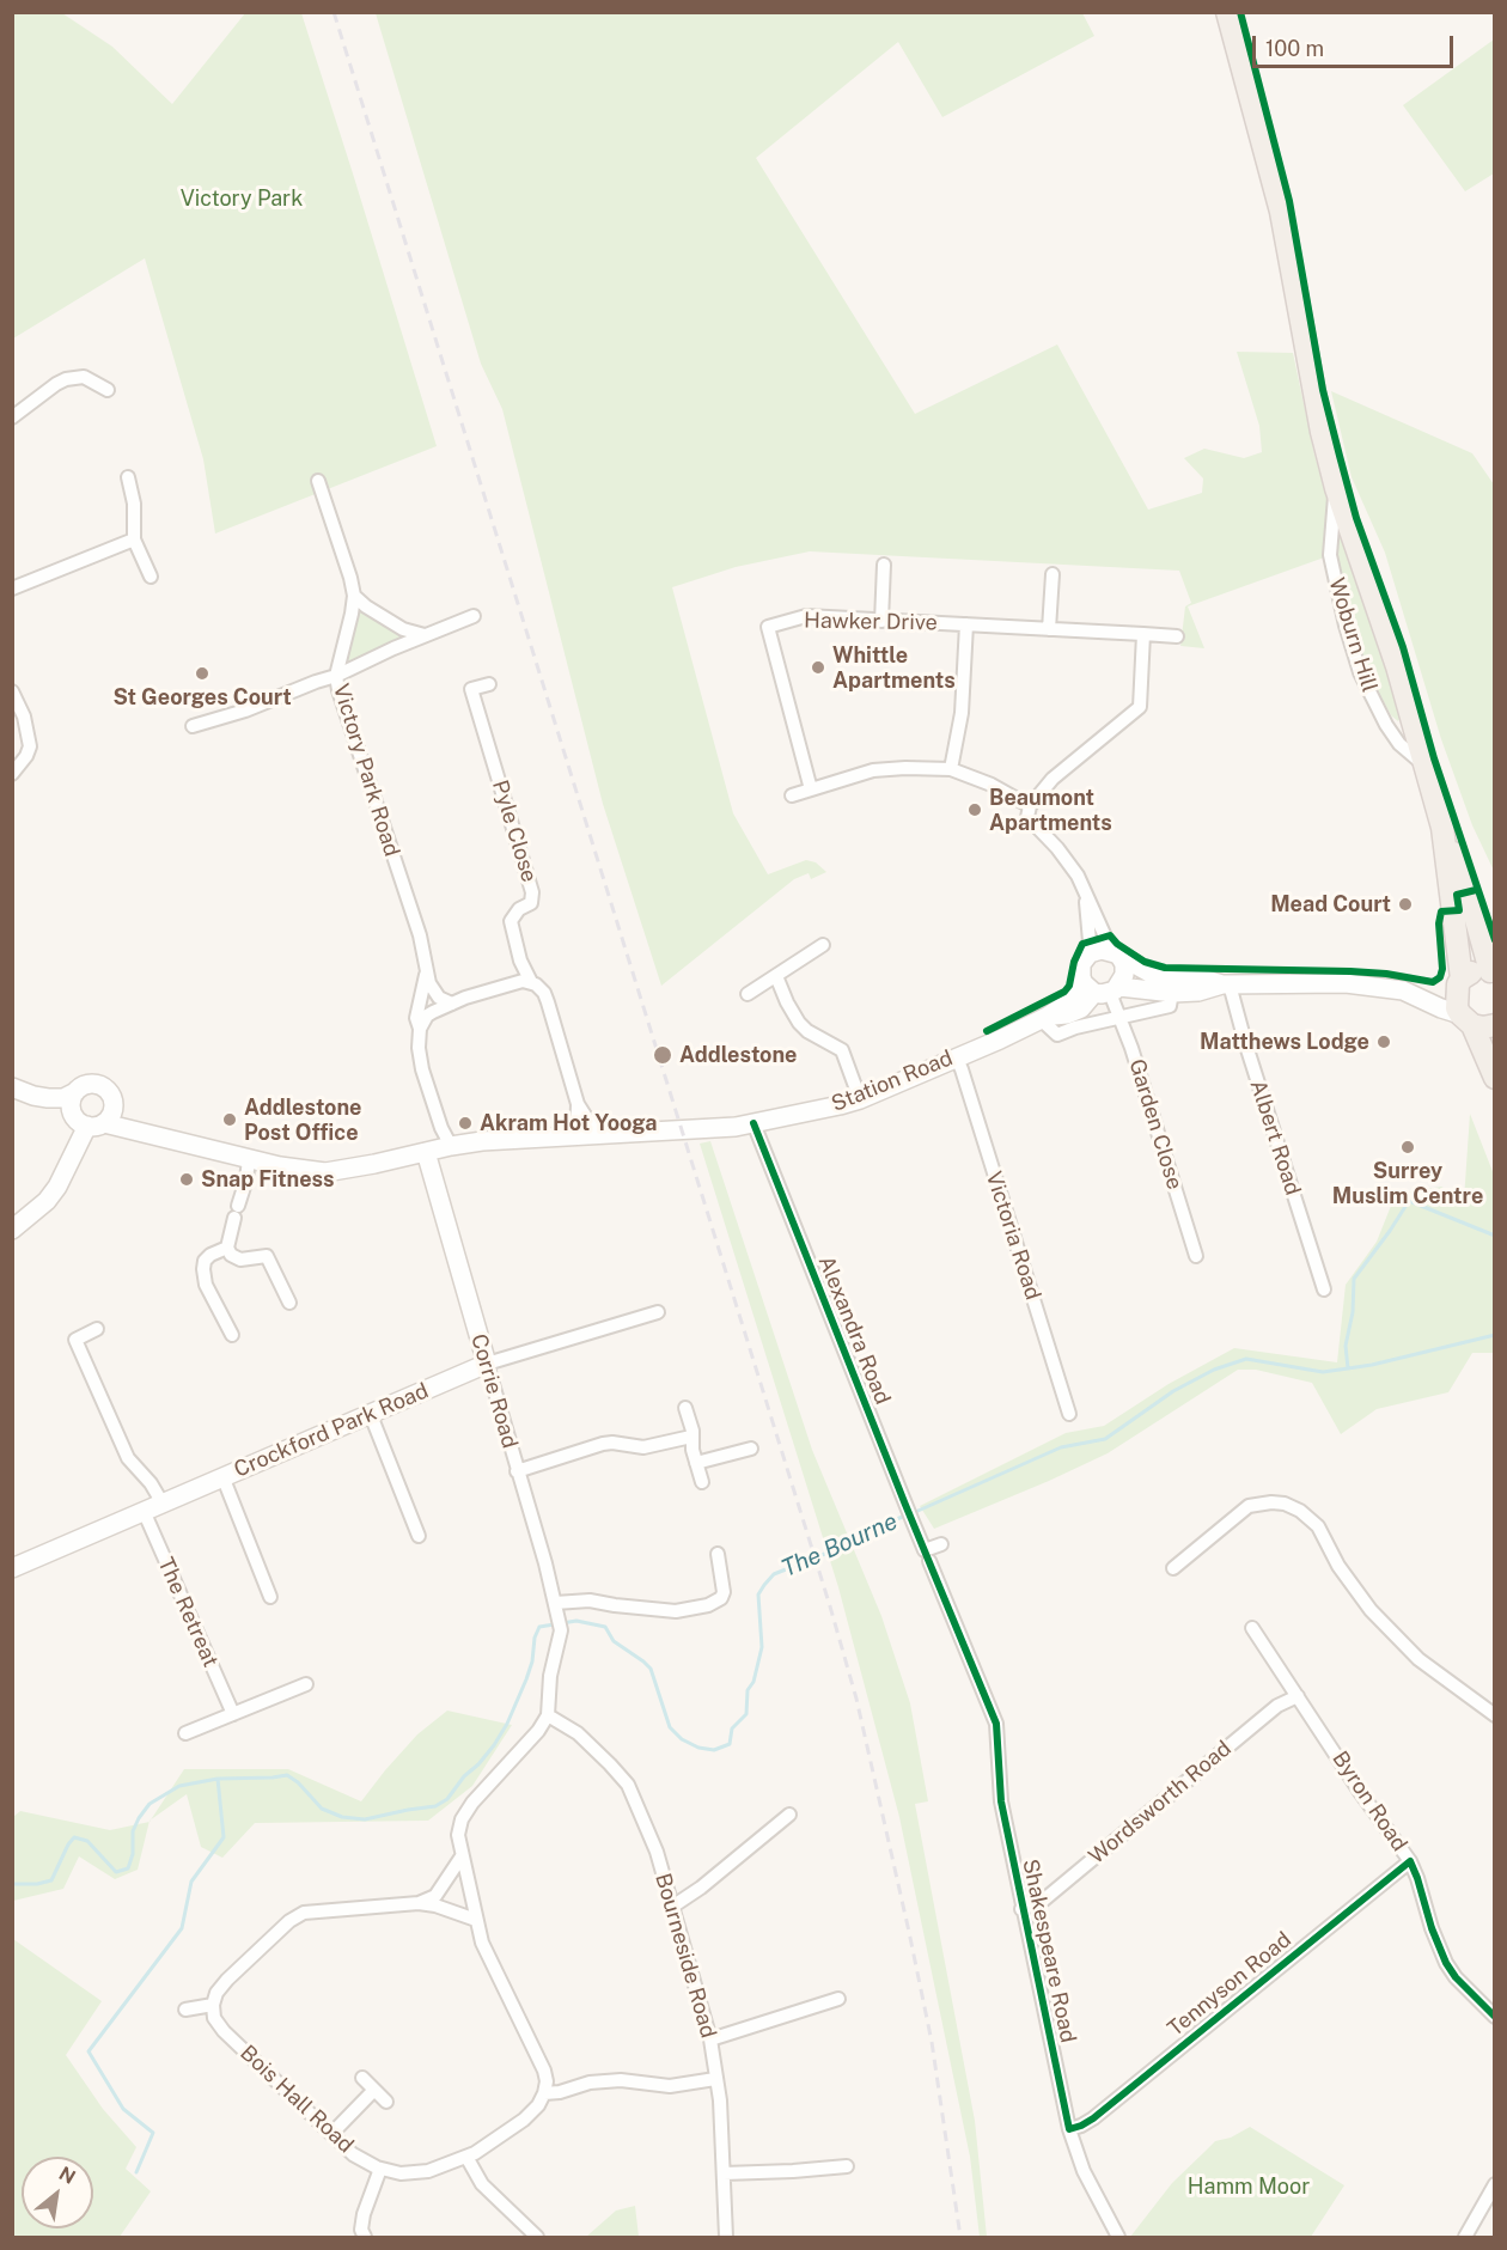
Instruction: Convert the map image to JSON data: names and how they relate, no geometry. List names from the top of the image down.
{
  "streets": {
    "main road": [
      "Woburn Hill",
      "Station Road",
      "Corrie Road",
      "Crockford Park Road"
    ],
    "street": [
      "Hawker Drive",
      "Victory Park Road",
      "Pyle Close",
      "Garden Close",
      "Albert Road",
      "Victoria Road",
      "Alexandra Road",
      "The Retreat",
      "Byron Road",
      "Wordsworth Road",
      "Shakespeare Road",
      "Bourneside Road",
      "Tennyson Road",
      "Bois Hall Road"
    ]
  },
  "crossings": [
    ["Victory Park Road", "Pyle Close"],
    ["Victory Park Road", "Station Road"],
    ["Pyle Close", "Station Road"],
    ["Station Road", "Garden Close"],
    ["Station Road", "Victoria Road"],
    ["Station Road", "Alexandra Road"],
    ["Station Road", "Corrie Road"],
    ["Corrie Road", "Crockford Park Road"],
    ["Corrie Road", "Bourneside Road"],
    ["Crockford Park Road", "The Retreat"],
    ["Byron Road", "Wordsworth Road"],
    ["Byron Road", "Tennyson Road"],
    ["Wordsworth Road", "Shakespeare Road"],
    ["Shakespeare Road", "Tennyson Road"]
  ],
  "water": ["The Bourne"],
  "parks": ["Victory Park", "Hamm Moor"],
  "places": [
    "Whittle Apartments",
    "St Georges Court",
    "Beaumont Apartments",
    "Mead Court",
    "Matthews Lodge",
    "Addlestone",
    "Addlestone Post Office",
    "Akram Hot Yooga",
    "Surrey Muslim Centre",
    "Snap Fitness"
  ],
  "scale_bar": "100 m",
  "north": "top right"
}
